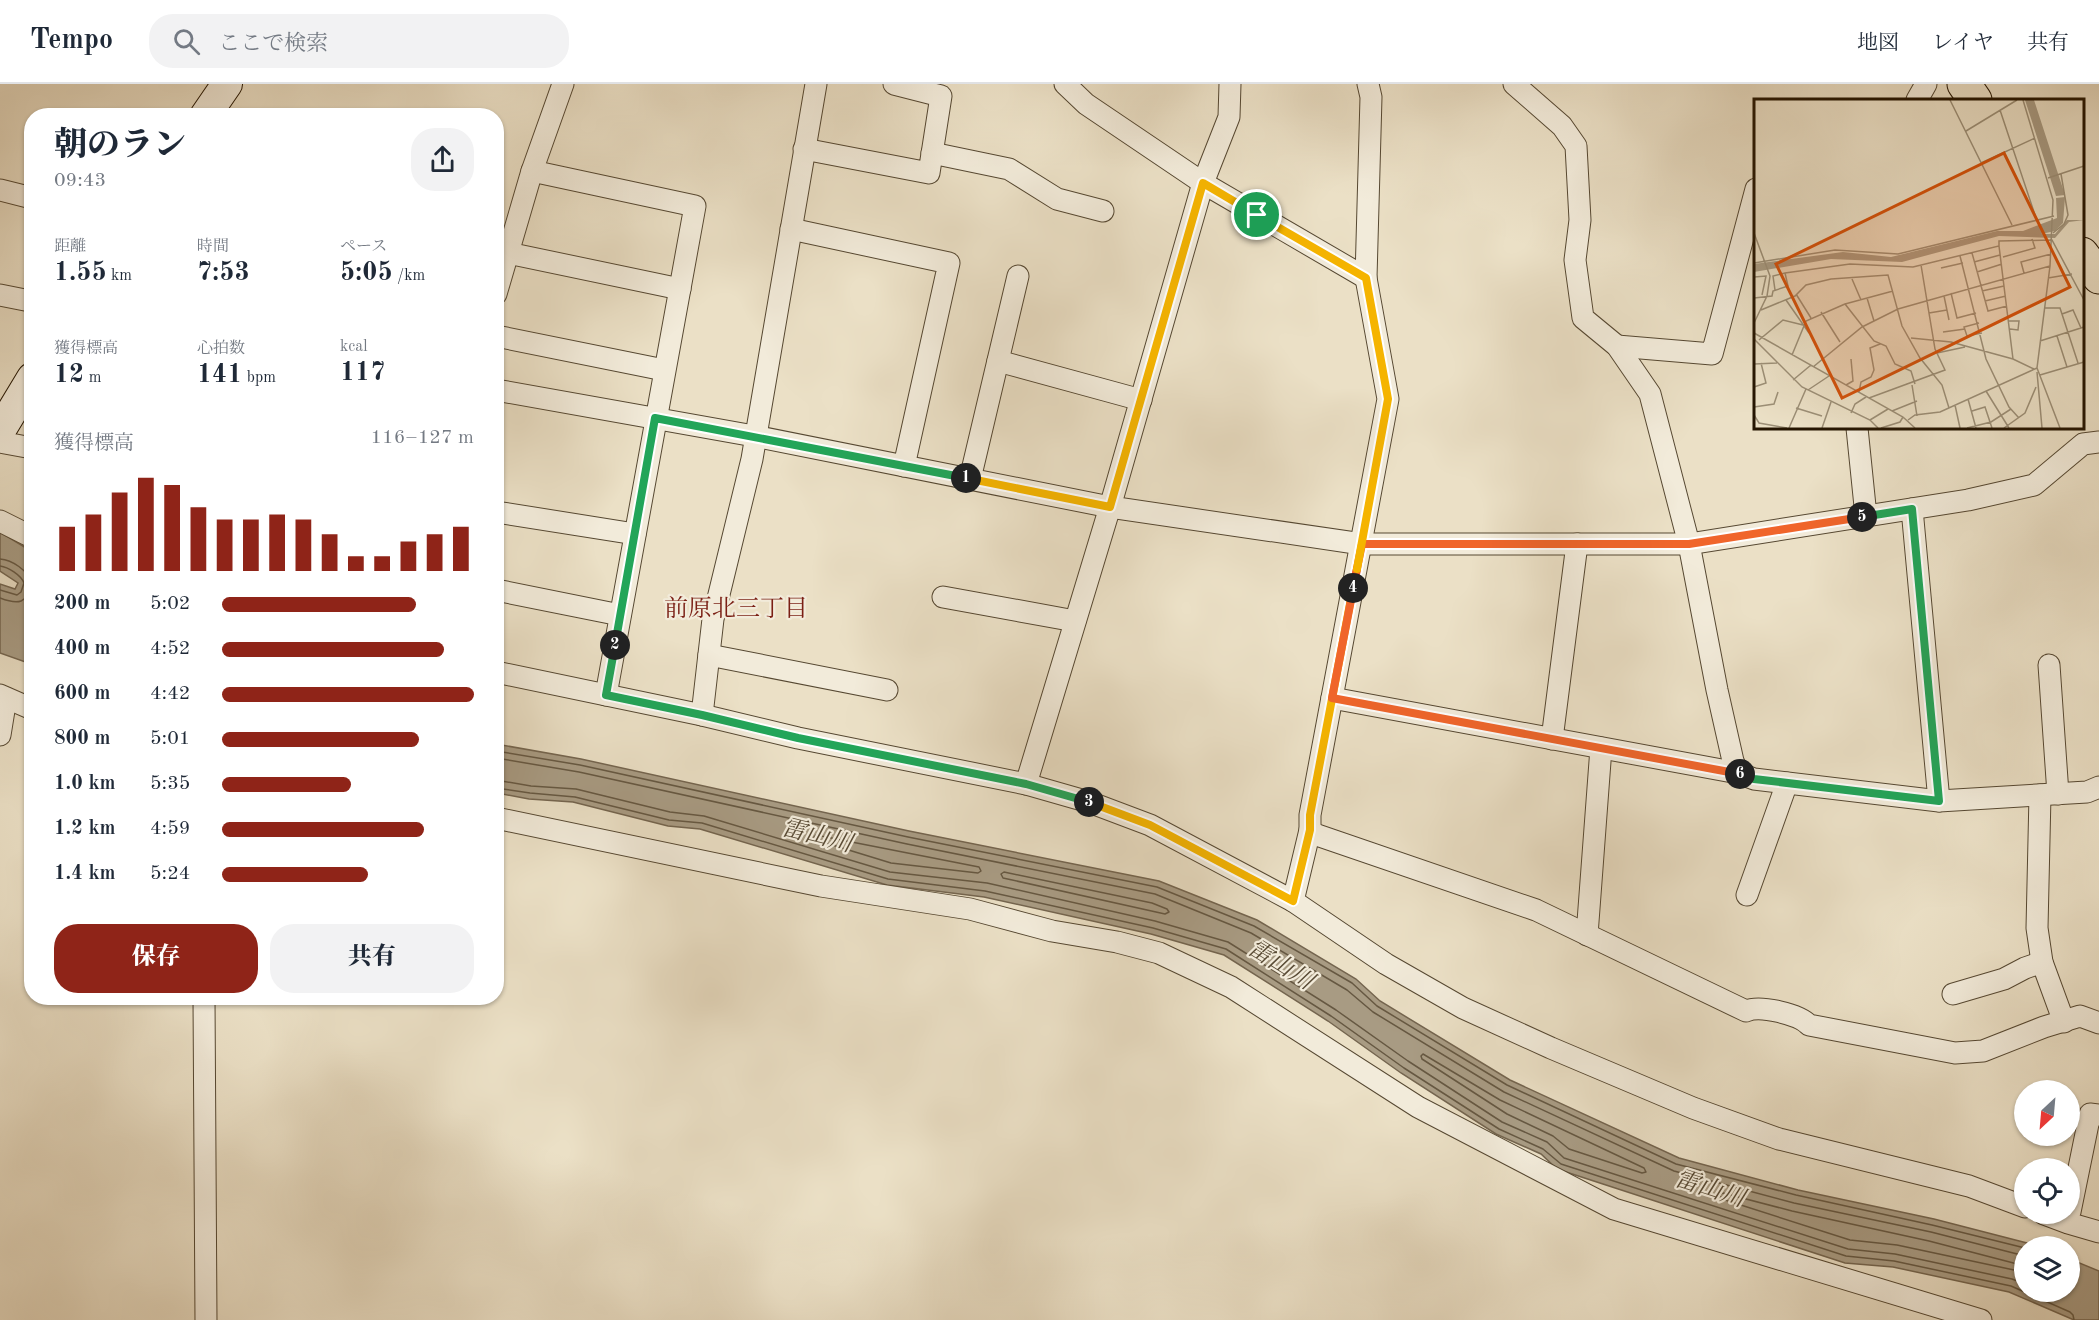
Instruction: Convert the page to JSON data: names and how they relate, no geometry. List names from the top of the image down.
{
  "districts": ["前原北三丁目"],
  "water": ["雷山川"],
  "north": "bottom left",
  "page": {
    "header": "Tempo",
    "search": "ここで検索",
    "nav": ["地図", "レイヤ", "共有"],
    "heading": ["朝のラン", "09:43"],
    "stats": [
      ["距離", "1.55 km"],
      ["時間", "7:53"],
      ["ペース", "5:05 /km"],
      ["獲得標高", "12 m"],
      ["心拍数", "141 bpm"],
      ["kcal", "117"]
    ],
    "chart": ["獲得標高", "116–127 m"],
    "pins": [
      "1",
      "5",
      "4",
      "2",
      "6",
      "3"
    ],
    "list": [
      {
        "name": "200 m",
        "note": "5:02"
      },
      {
        "name": "400 m",
        "note": "4:52"
      },
      {
        "name": "600 m",
        "note": "4:42"
      },
      {
        "name": "800 m",
        "note": "5:01"
      },
      {
        "name": "1.0 km",
        "note": "5:35"
      },
      {
        "name": "1.2 km",
        "note": "4:59"
      },
      {
        "name": "1.4 km",
        "note": "5:24"
      }
    ],
    "buttons": ["保存", "共有"]
  }
}
